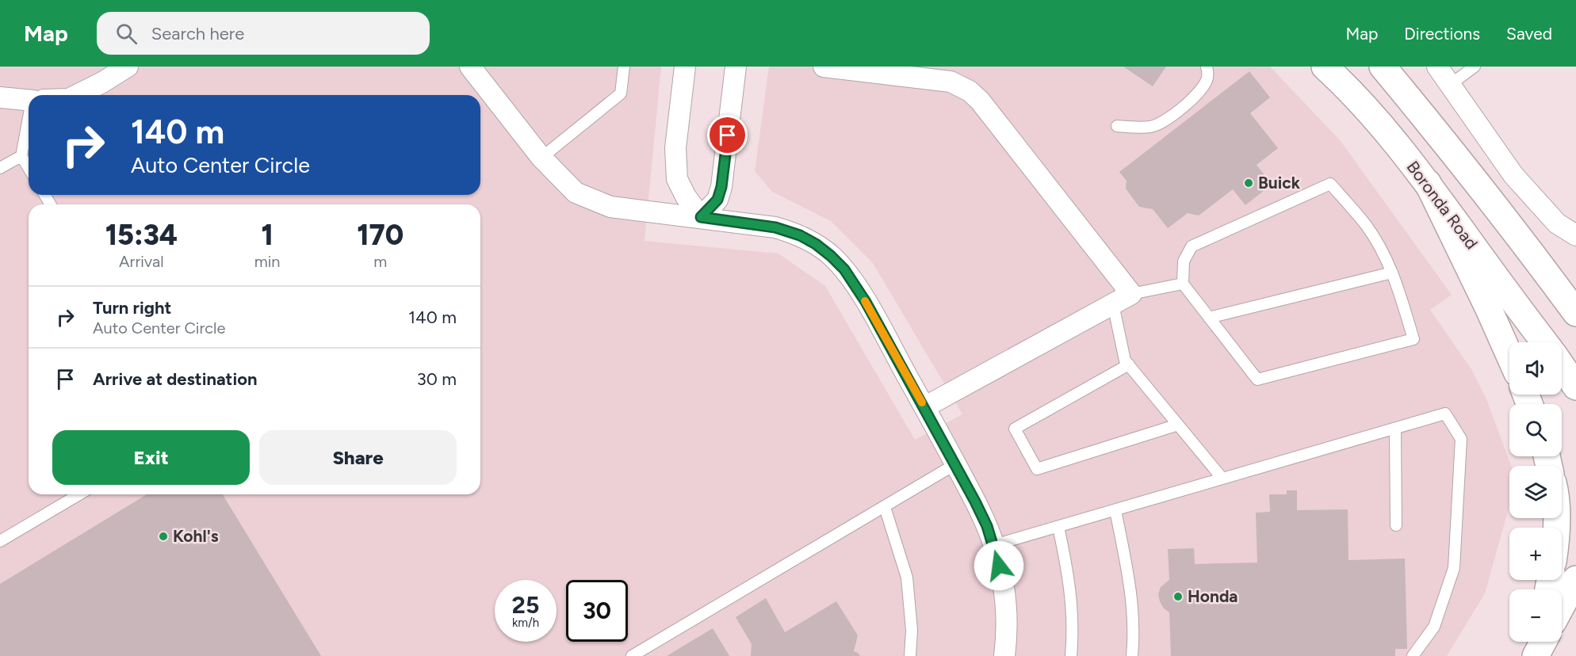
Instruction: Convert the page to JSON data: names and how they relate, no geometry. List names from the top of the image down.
{
  "streets": {
    "main road": ["Boronda Road"]
  },
  "places": ["Buick", "Kohl's", "Honda"],
  "page": {
    "header": "Map",
    "search": "Search here",
    "nav": ["Map", "Directions", "Saved"],
    "turn": ["140 m", "Auto Center Circle"],
    "eta": [
      "15:34",
      "Arrival",
      "1",
      "min",
      "170",
      "m"
    ],
    "list": [
      {
        "name": "Turn right",
        "note": "Auto Center Circle",
        "value": "140 m"
      },
      {
        "name": "Arrive at destination",
        "value": "30 m"
      }
    ],
    "map_buttons": ["+", "−"],
    "buttons": ["Exit", "Share"],
    "speed": "25 km/h",
    "limit": "30"
  }
}
